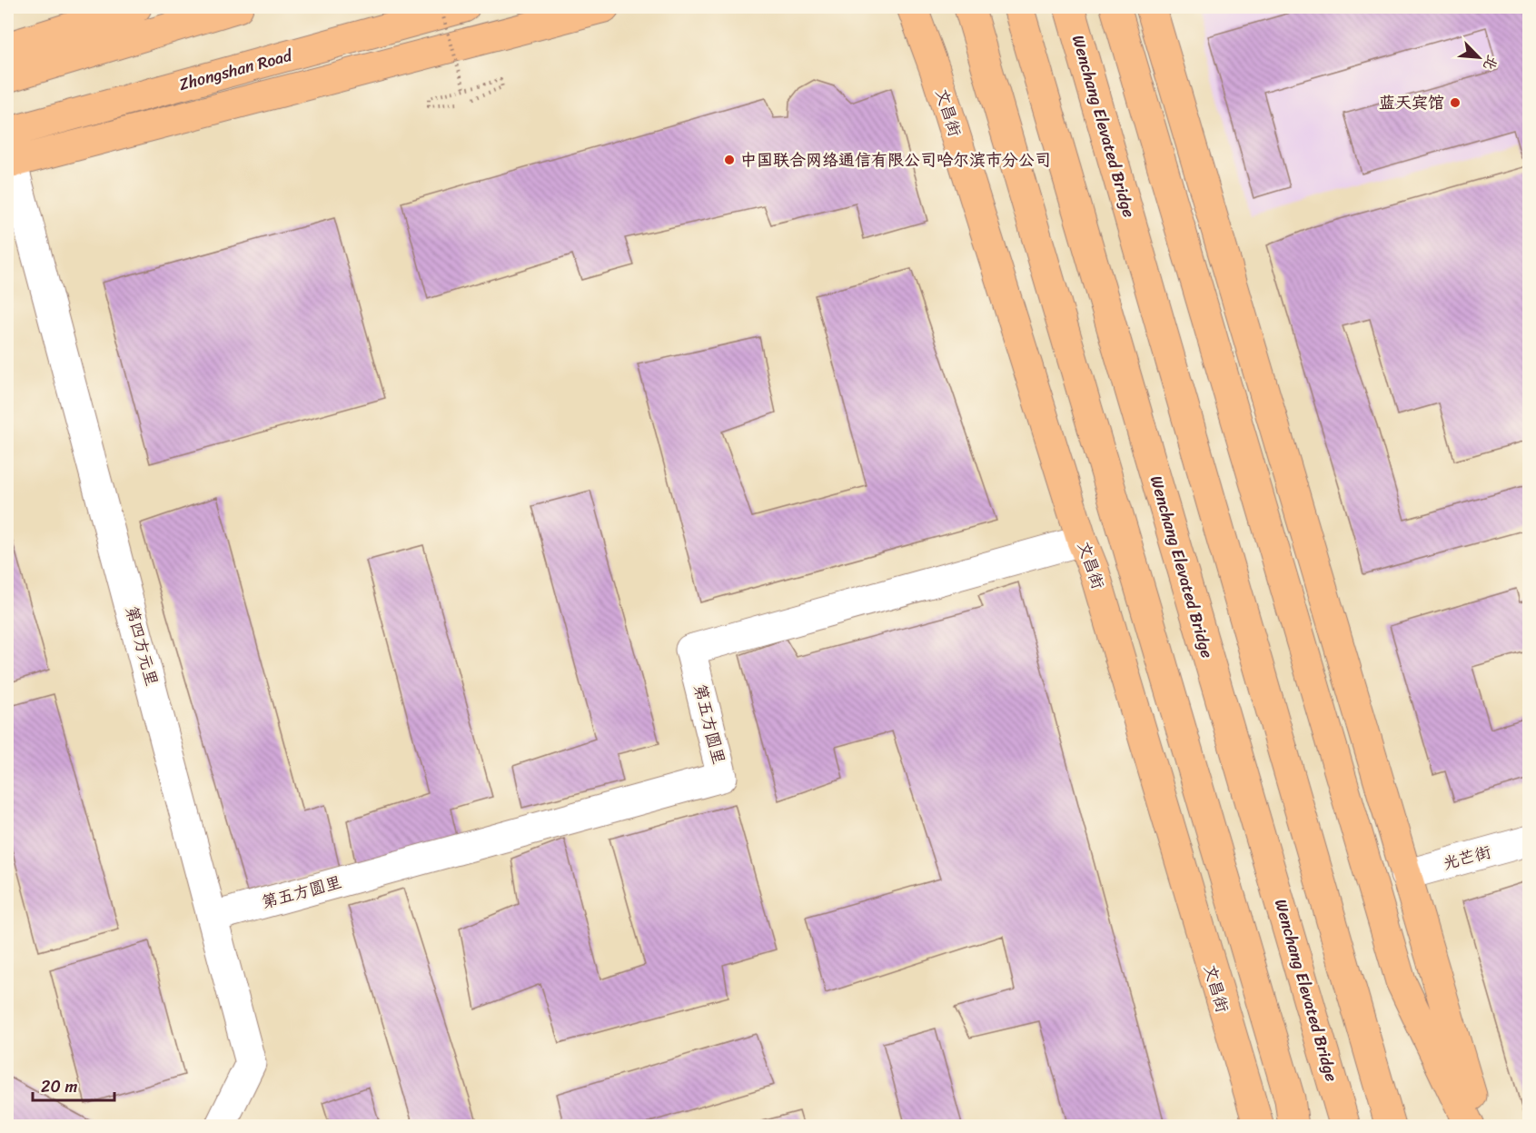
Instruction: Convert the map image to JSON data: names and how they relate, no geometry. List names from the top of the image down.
{
  "streets": {
    "main road": ["Zhongshan Road", "文昌街", "Wenchang Elevated Bridge"],
    "street": ["第四方元里", "第五方圆里", "光芒街"]
  },
  "crossings": [
    ["文昌街", "第五方圆里"],
    ["第四方元里", "第五方圆里"]
  ],
  "places": ["蓝天宾馆", "中国联合网络通信有限公司哈尔滨市分公司"],
  "scale_bar": "20 m",
  "north": "bottom right"
}
